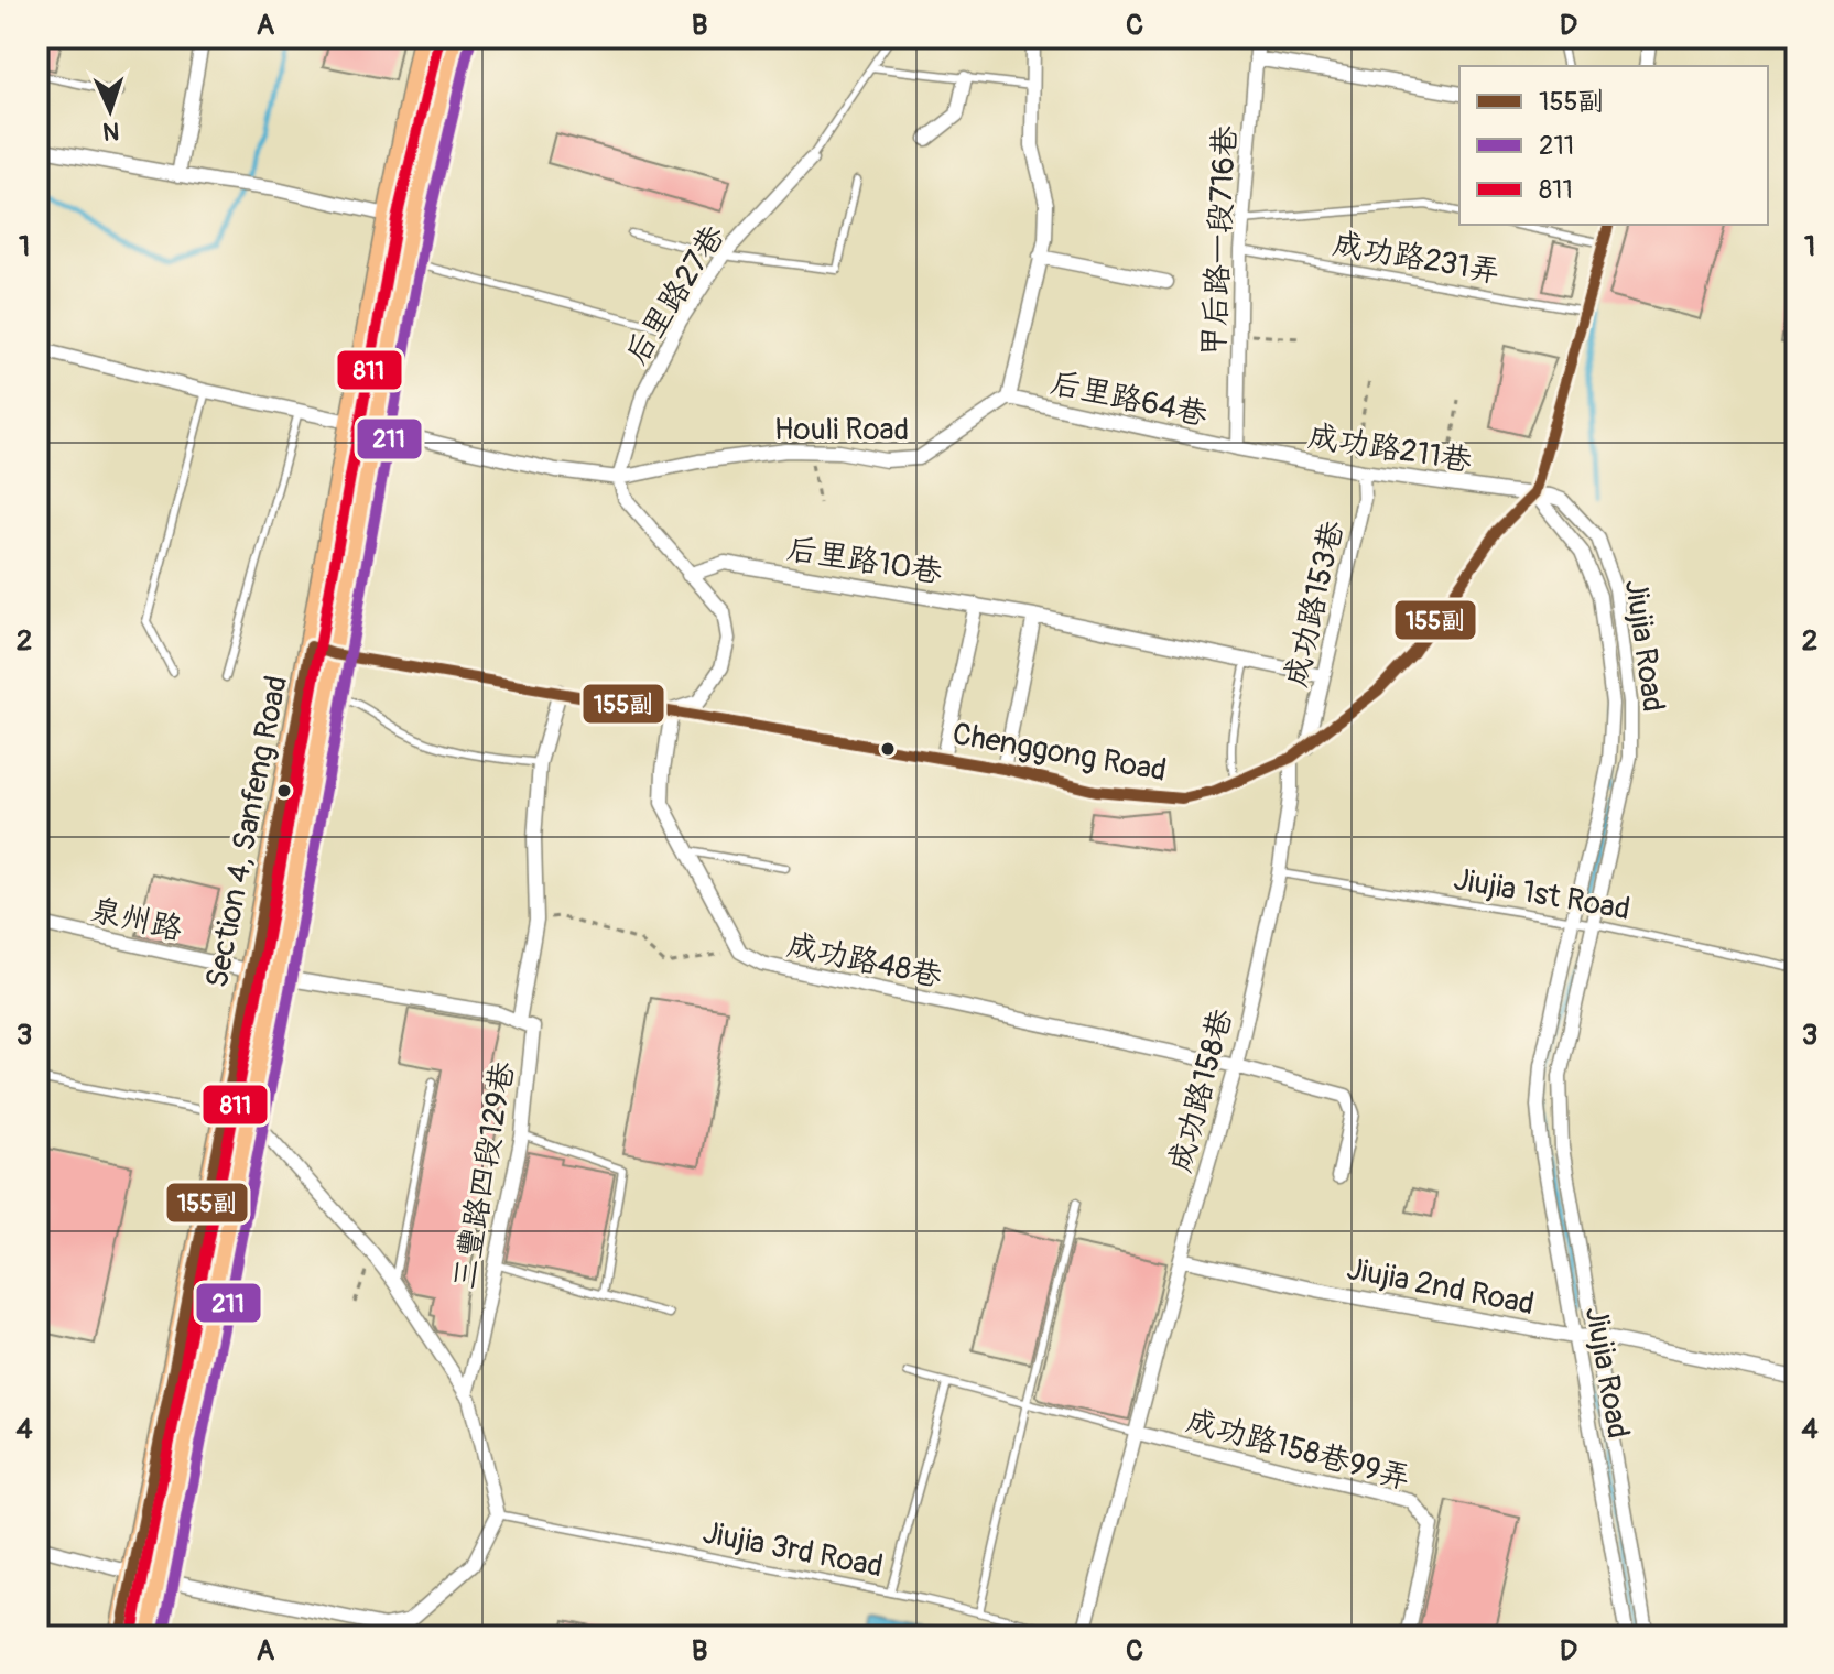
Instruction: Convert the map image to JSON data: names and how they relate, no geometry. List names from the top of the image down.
{
  "streets": {
    "main road": ["Section 4, Sanfeng Road"],
    "street": [
      "甲后路一段716巷",
      "后里路27巷",
      "后里路64巷",
      "Houli Road",
      "成功路211巷",
      "后里路10巷",
      "成功路153巷",
      "Jiujia Road",
      "Chenggong Road",
      "泉州路",
      "成功路48巷",
      "成功路158巷",
      "三豐路四段129巷",
      "Jiujia 2nd Road",
      "成功路158巷99弄"
    ],
    "lane": ["成功路231弄", "Jiujia 1st Road", "Jiujia 3rd Road"]
  },
  "crossings": [
    ["甲后路一段716巷", "成功路231弄"],
    ["甲后路一段716巷", "后里路64巷"],
    ["甲后路一段716巷", "成功路211巷"],
    ["成功路231弄", "Chenggong Road"],
    ["后里路27巷", "Houli Road"],
    ["后里路64巷", "Houli Road"],
    ["后里路64巷", "成功路211巷"],
    ["Houli Road", "Section 4, Sanfeng Road"],
    ["成功路211巷", "成功路153巷"],
    ["成功路211巷", "Jiujia Road"],
    ["成功路211巷", "Chenggong Road"],
    ["后里路10巷", "成功路153巷"],
    ["成功路153巷", "Chenggong Road"],
    ["Jiujia Road", "Chenggong Road"],
    ["Jiujia Road", "Jiujia 1st Road"],
    ["Jiujia Road", "Jiujia 2nd Road"],
    ["Chenggong Road", "Section 4, Sanfeng Road"],
    ["Chenggong Road", "成功路48巷"],
    ["Chenggong Road", "成功路158巷"],
    ["Chenggong Road", "三豐路四段129巷"],
    ["Section 4, Sanfeng Road", "泉州路"],
    ["Jiujia 1st Road", "成功路158巷"],
    ["泉州路", "三豐路四段129巷"],
    ["成功路48巷", "成功路158巷"],
    ["成功路158巷", "Jiujia 2nd Road"],
    ["成功路158巷", "成功路158巷99弄"],
    ["成功路158巷", "Jiujia 3rd Road"]
  ],
  "lines": ["transit line 811", "transit line 211", "transit line 155副"],
  "legend": ["155副", "211", "811"],
  "north": "bottom",
  "grid": {
    "columns": [
      "A",
      "B",
      "C",
      "D"
    ],
    "rows": [
      "1",
      "2",
      "3",
      "4"
    ]
  }
}
